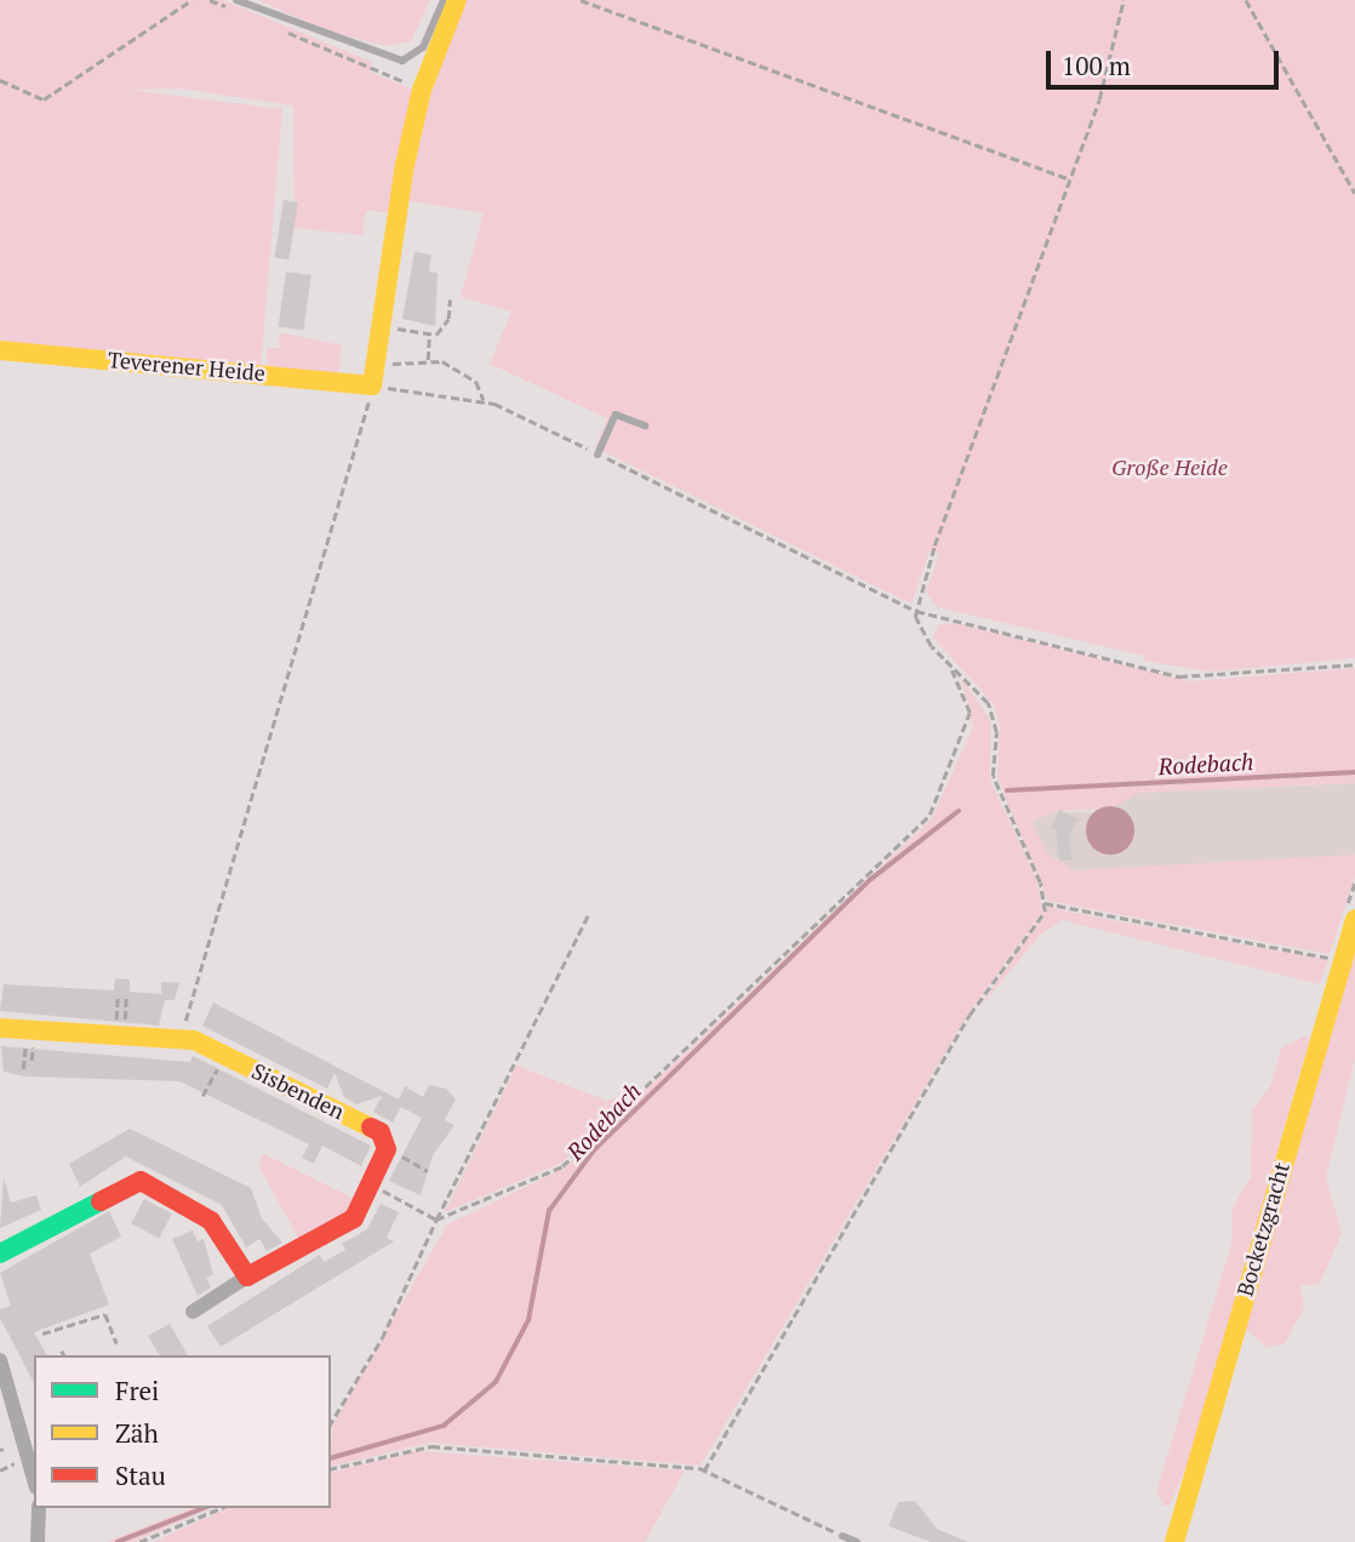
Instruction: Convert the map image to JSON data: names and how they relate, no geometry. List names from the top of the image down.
{
  "streets": {
    "street": ["Teverener Heide", "Sisbenden", "Bocketzgracht"]
  },
  "water": ["Rodebach"],
  "parks": ["Große Heide"],
  "legend": ["Frei", "Zäh", "Stau"],
  "scale_bar": "100 m"
}
